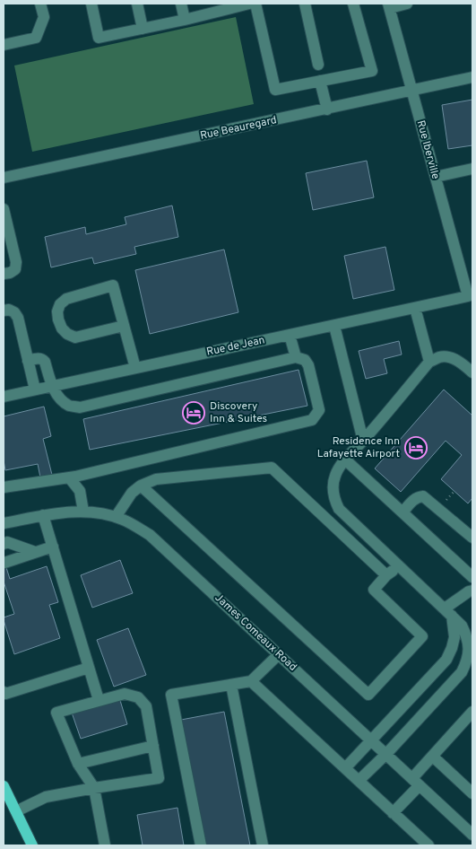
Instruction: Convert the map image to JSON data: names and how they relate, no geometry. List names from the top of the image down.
{
  "streets": {
    "street": [
      "Rue Beauregard",
      "Rue Iberville",
      "Rue de Jean",
      "James Comeaux Road"
    ]
  },
  "crossings": [
    ["Rue Beauregard", "Rue Iberville"],
    ["Rue Iberville", "Rue de Jean"]
  ],
  "places": {
    "hotel": ["Discovery Inn & Suites", "Residence Inn Lafayette Airport"]
  }
}
